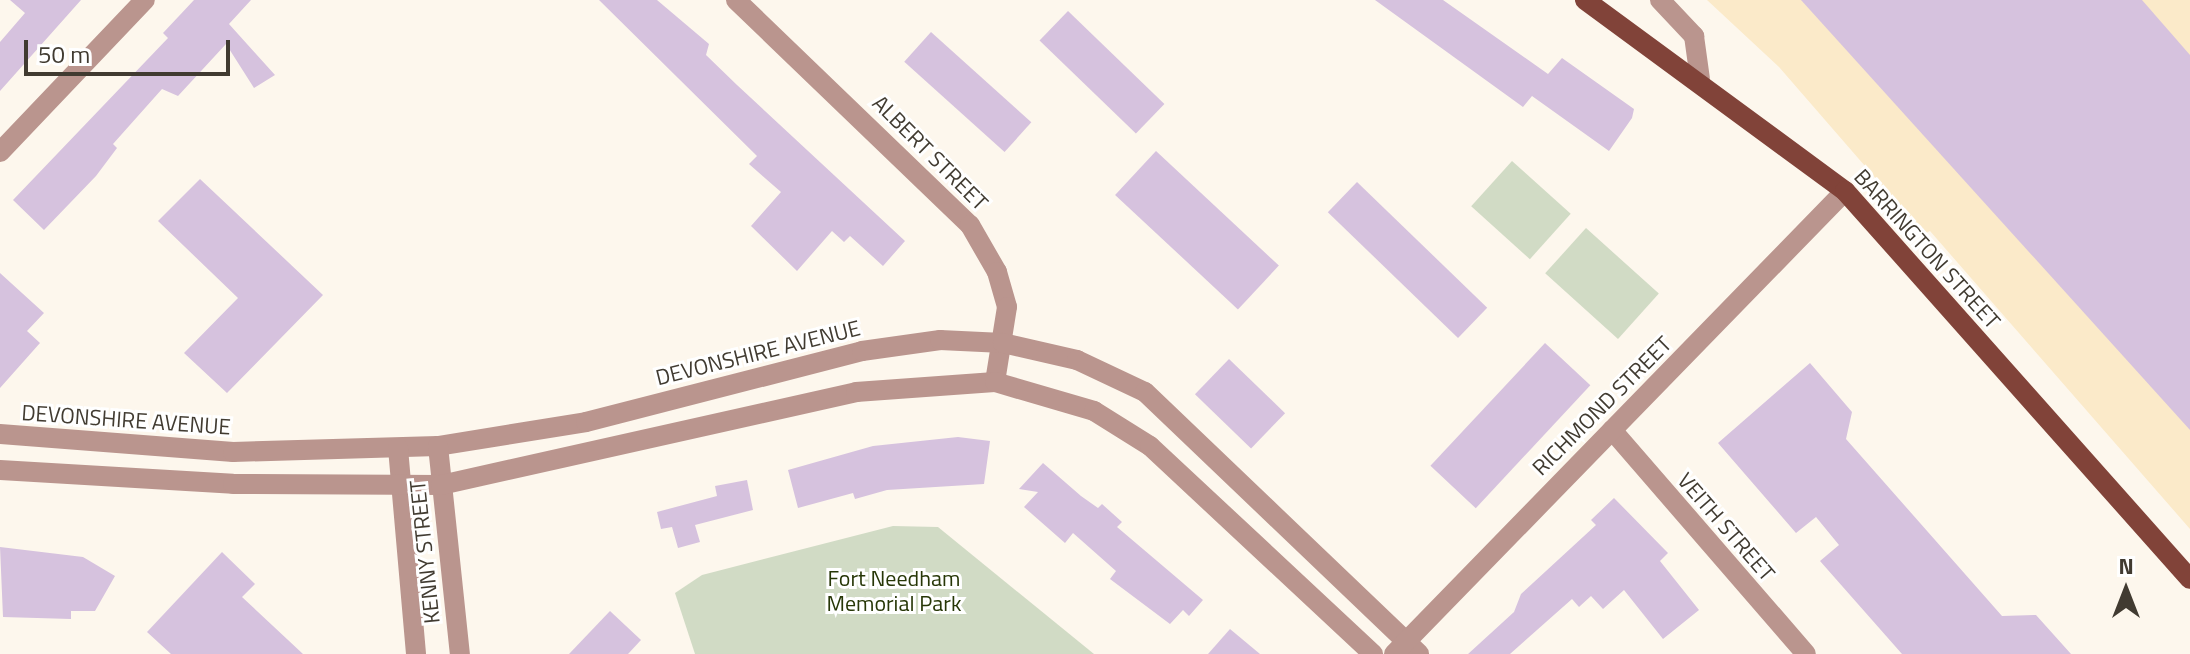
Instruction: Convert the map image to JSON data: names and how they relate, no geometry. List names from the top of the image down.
{
  "streets": {
    "main road": ["BARRINGTON STREET"],
    "street": [
      "ALBERT STREET",
      "DEVONSHIRE AVENUE",
      "RICHMOND STREET",
      "VEITH STREET",
      "KENNY STREET"
    ]
  },
  "crossings": [
    ["ALBERT STREET", "DEVONSHIRE AVENUE"],
    ["BARRINGTON STREET", "RICHMOND STREET"],
    ["DEVONSHIRE AVENUE", "RICHMOND STREET"],
    ["DEVONSHIRE AVENUE", "KENNY STREET"],
    ["RICHMOND STREET", "VEITH STREET"]
  ],
  "parks": ["Fort Needham Memorial Park"],
  "scale_bar": "50 m",
  "north": "top"
}
